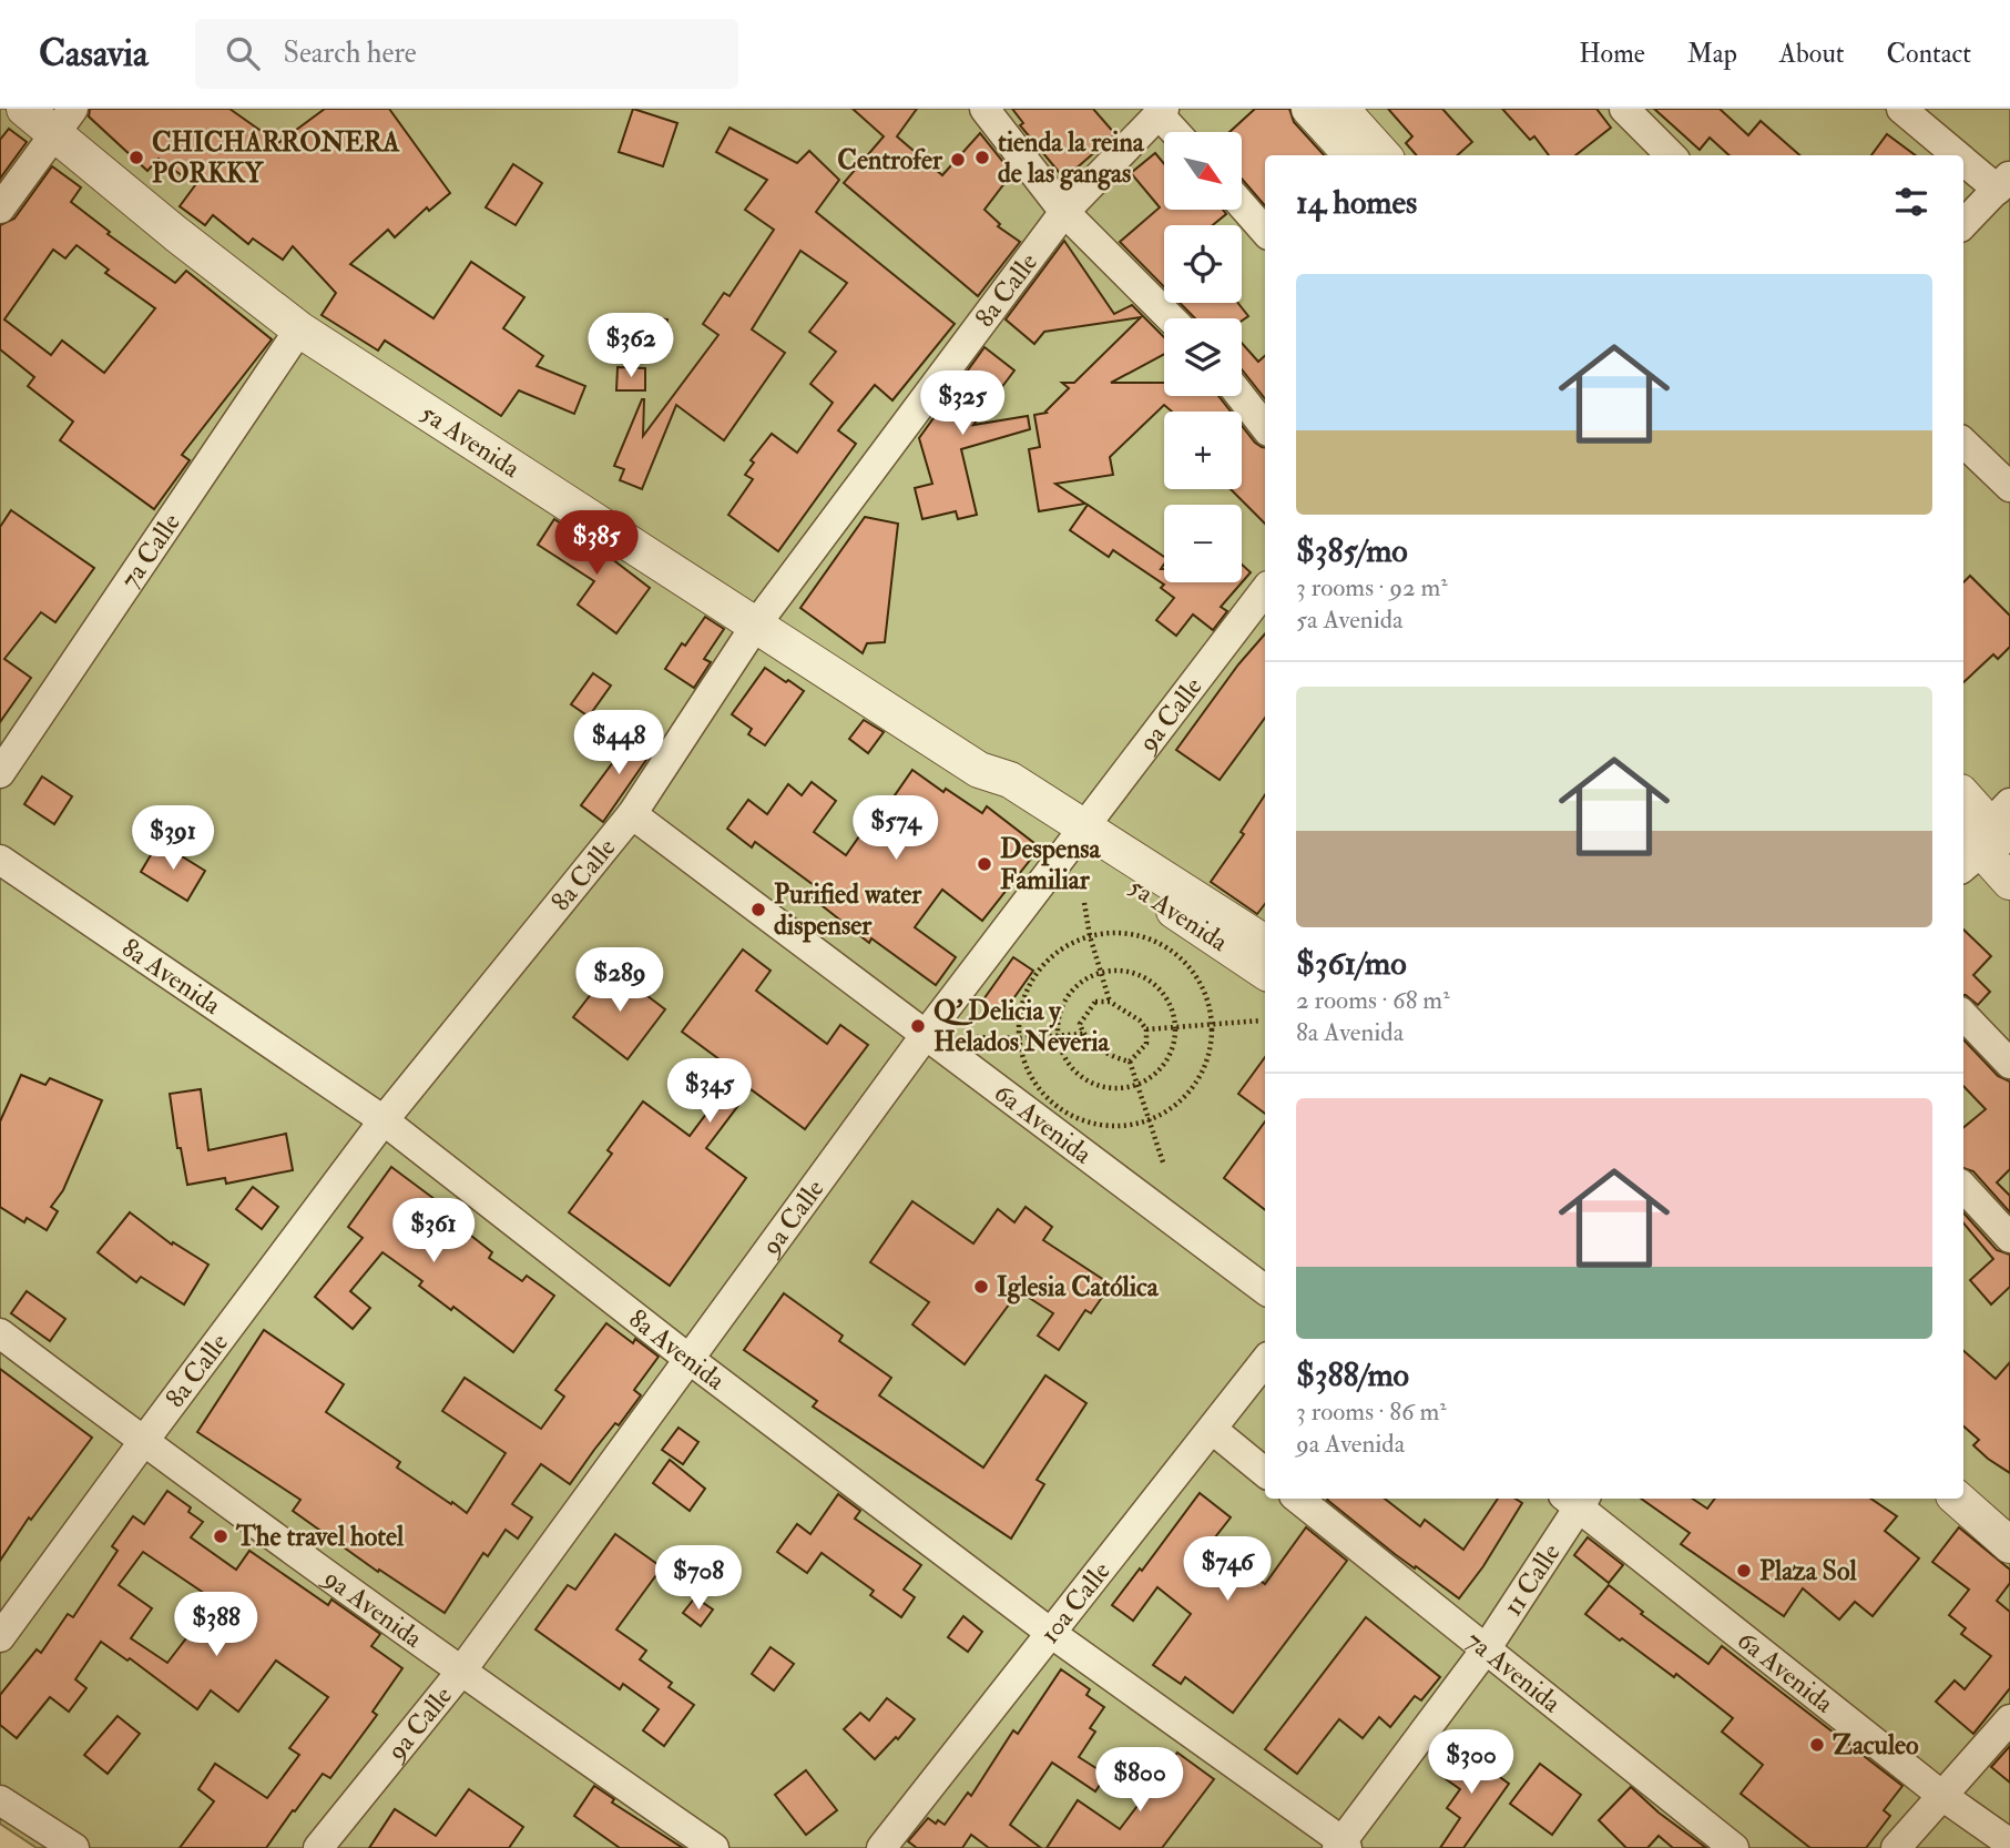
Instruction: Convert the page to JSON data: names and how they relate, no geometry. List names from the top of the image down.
{
  "streets": {
    "street": [
      "8a Calle",
      "5a Avenida",
      "7a Calle",
      "9a Calle",
      "8a Avenida",
      "6a Avenida",
      "11 Calle",
      "10a Calle",
      "9a Avenida",
      "7a Avenida"
    ]
  },
  "crossings": [
    ["8a Calle", "5a Avenida"],
    ["8a Calle", "8a Avenida"],
    ["8a Calle", "6a Avenida"],
    ["8a Calle", "9a Avenida"],
    ["5a Avenida", "7a Calle"],
    ["5a Avenida", "9a Calle"],
    ["9a Calle", "8a Avenida"],
    ["9a Calle", "6a Avenida"],
    ["9a Calle", "9a Avenida"],
    ["8a Avenida", "11 Calle"],
    ["8a Avenida", "10a Calle"],
    ["6a Avenida", "11 Calle"],
    ["11 Calle", "7a Avenida"]
  ],
  "places": [
    "CHICHARRONERA PORKKY",
    "tienda la reina de las gangas",
    "Centrofer",
    "Despensa Familiar",
    "Purified water dispenser",
    "Q' Delicia y Helados Neveria",
    "Iglesia Católica",
    "The travel hotel",
    "Plaza Sol",
    "Zaculeo"
  ],
  "north": "bottom right",
  "page": {
    "header": "Casavia",
    "search": "Search here",
    "nav": [
      "Home",
      "Map",
      "About",
      "Contact"
    ],
    "map_buttons": ["+", "−"],
    "heading": "14 homes",
    "list": [
      {
        "name": "$385/mo",
        "note": "3 rooms · 92 m² · 5a Avenida"
      },
      {
        "name": "$361/mo",
        "note": "2 rooms · 68 m² · 8a Avenida"
      },
      {
        "name": "$388/mo",
        "note": "3 rooms · 86 m² · 9a Avenida"
      }
    ],
    "price": [
      "$362",
      "$325",
      "$385",
      "$448",
      "$574",
      "$391",
      "$289",
      "$345",
      "$361",
      "$746",
      "$708",
      "$388",
      "$300",
      "$800"
    ]
  }
}
